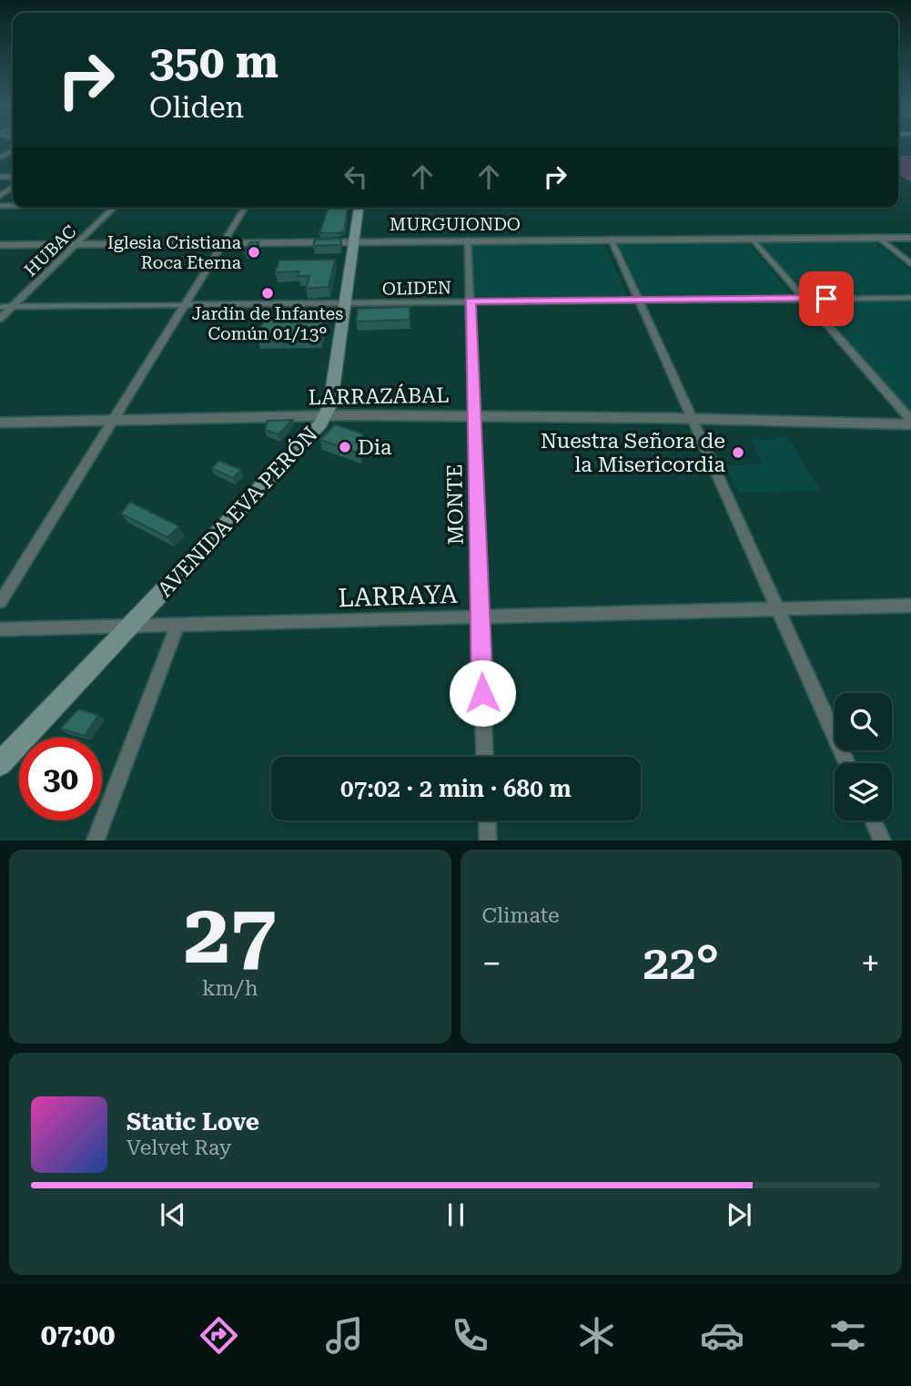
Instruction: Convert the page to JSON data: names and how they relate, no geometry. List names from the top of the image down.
{
  "streets": {
    "main road": ["AVENIDA EVA PERÓN"],
    "street": [
      "MURGUIONDO",
      "HUBAC",
      "OLIDEN",
      "LARRAZÁBAL",
      "MONTE",
      "LARRAYA"
    ]
  },
  "crossings": [
    ["MURGUIONDO", "HUBAC"],
    ["MURGUIONDO", "MONTE"],
    ["MURGUIONDO", "AVENIDA EVA PERÓN"],
    ["HUBAC", "OLIDEN"],
    ["OLIDEN", "MONTE"],
    ["OLIDEN", "AVENIDA EVA PERÓN"],
    ["LARRAZÁBAL", "MONTE"],
    ["LARRAZÁBAL", "AVENIDA EVA PERÓN"],
    ["MONTE", "LARRAYA"],
    ["AVENIDA EVA PERÓN", "LARRAYA"]
  ],
  "places": [
    "Iglesia Cristiana Roca Eterna",
    "Jardín de Infantes Común 01/13°",
    "Dia",
    "Nuestra Señora de la Misericordia"
  ],
  "page": {
    "turn": ["350 m", "Oliden"],
    "limit": "30",
    "trip": "07:02 · 2 min · 680 m",
    "tile": [
      ["27", "km/h"],
      "Climate"
    ],
    "heat": ["−", "22°", "+"],
    "song": ["Static Love", "Velvet Ray"],
    "tabs": "07:00"
  }
}
